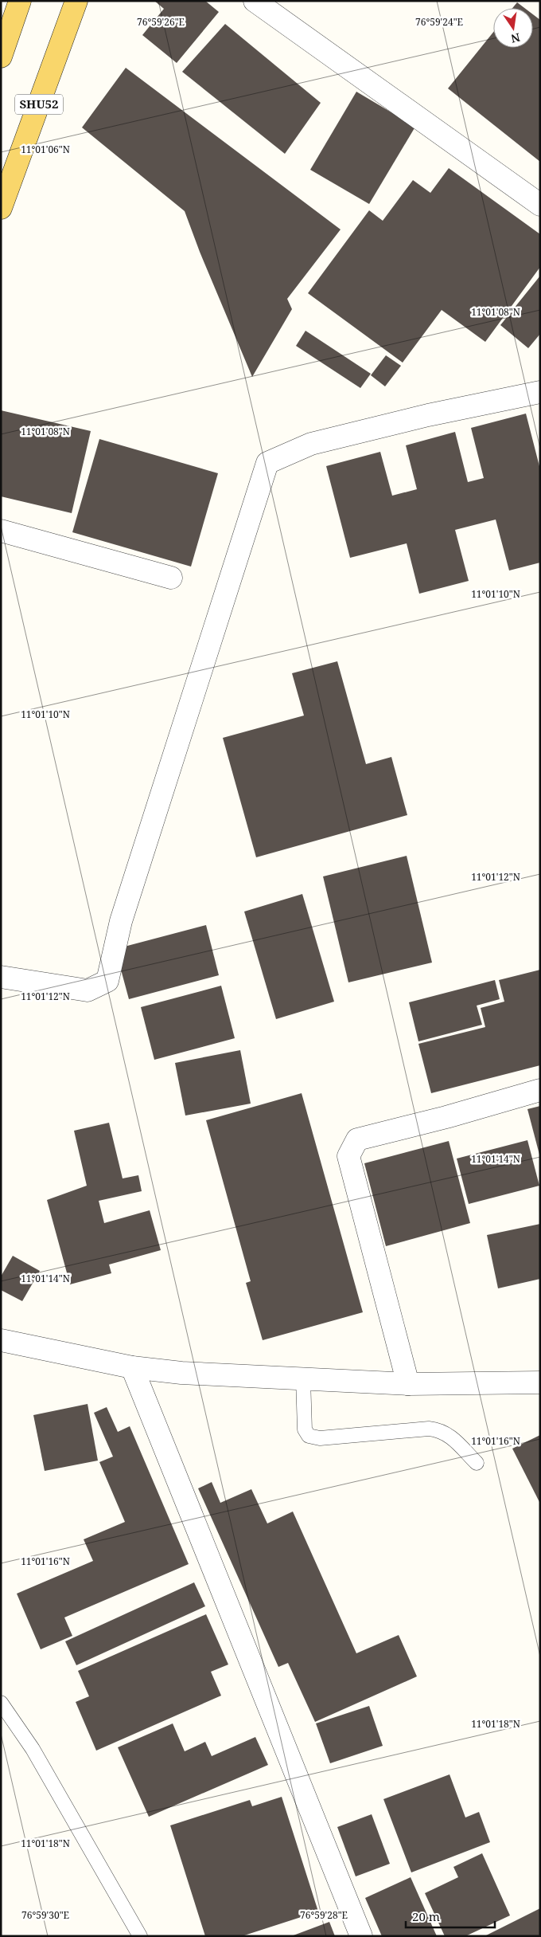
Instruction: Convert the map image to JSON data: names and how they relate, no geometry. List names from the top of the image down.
{
  "streets": {
    "main road": ["SHU52"]
  },
  "scale_bar": "20 m",
  "north": "bottom",
  "coordinates": [
    "76°59'26\"E",
    "76°59'24\"E",
    "11°01'06\"N",
    "11°01'08\"N",
    "11°01'10\"N",
    "11°01'12\"N",
    "11°01'14\"N",
    "11°01'16\"N",
    "11°01'18\"N",
    "76°59'30\"E",
    "76°59'28\"E"
  ]
}
